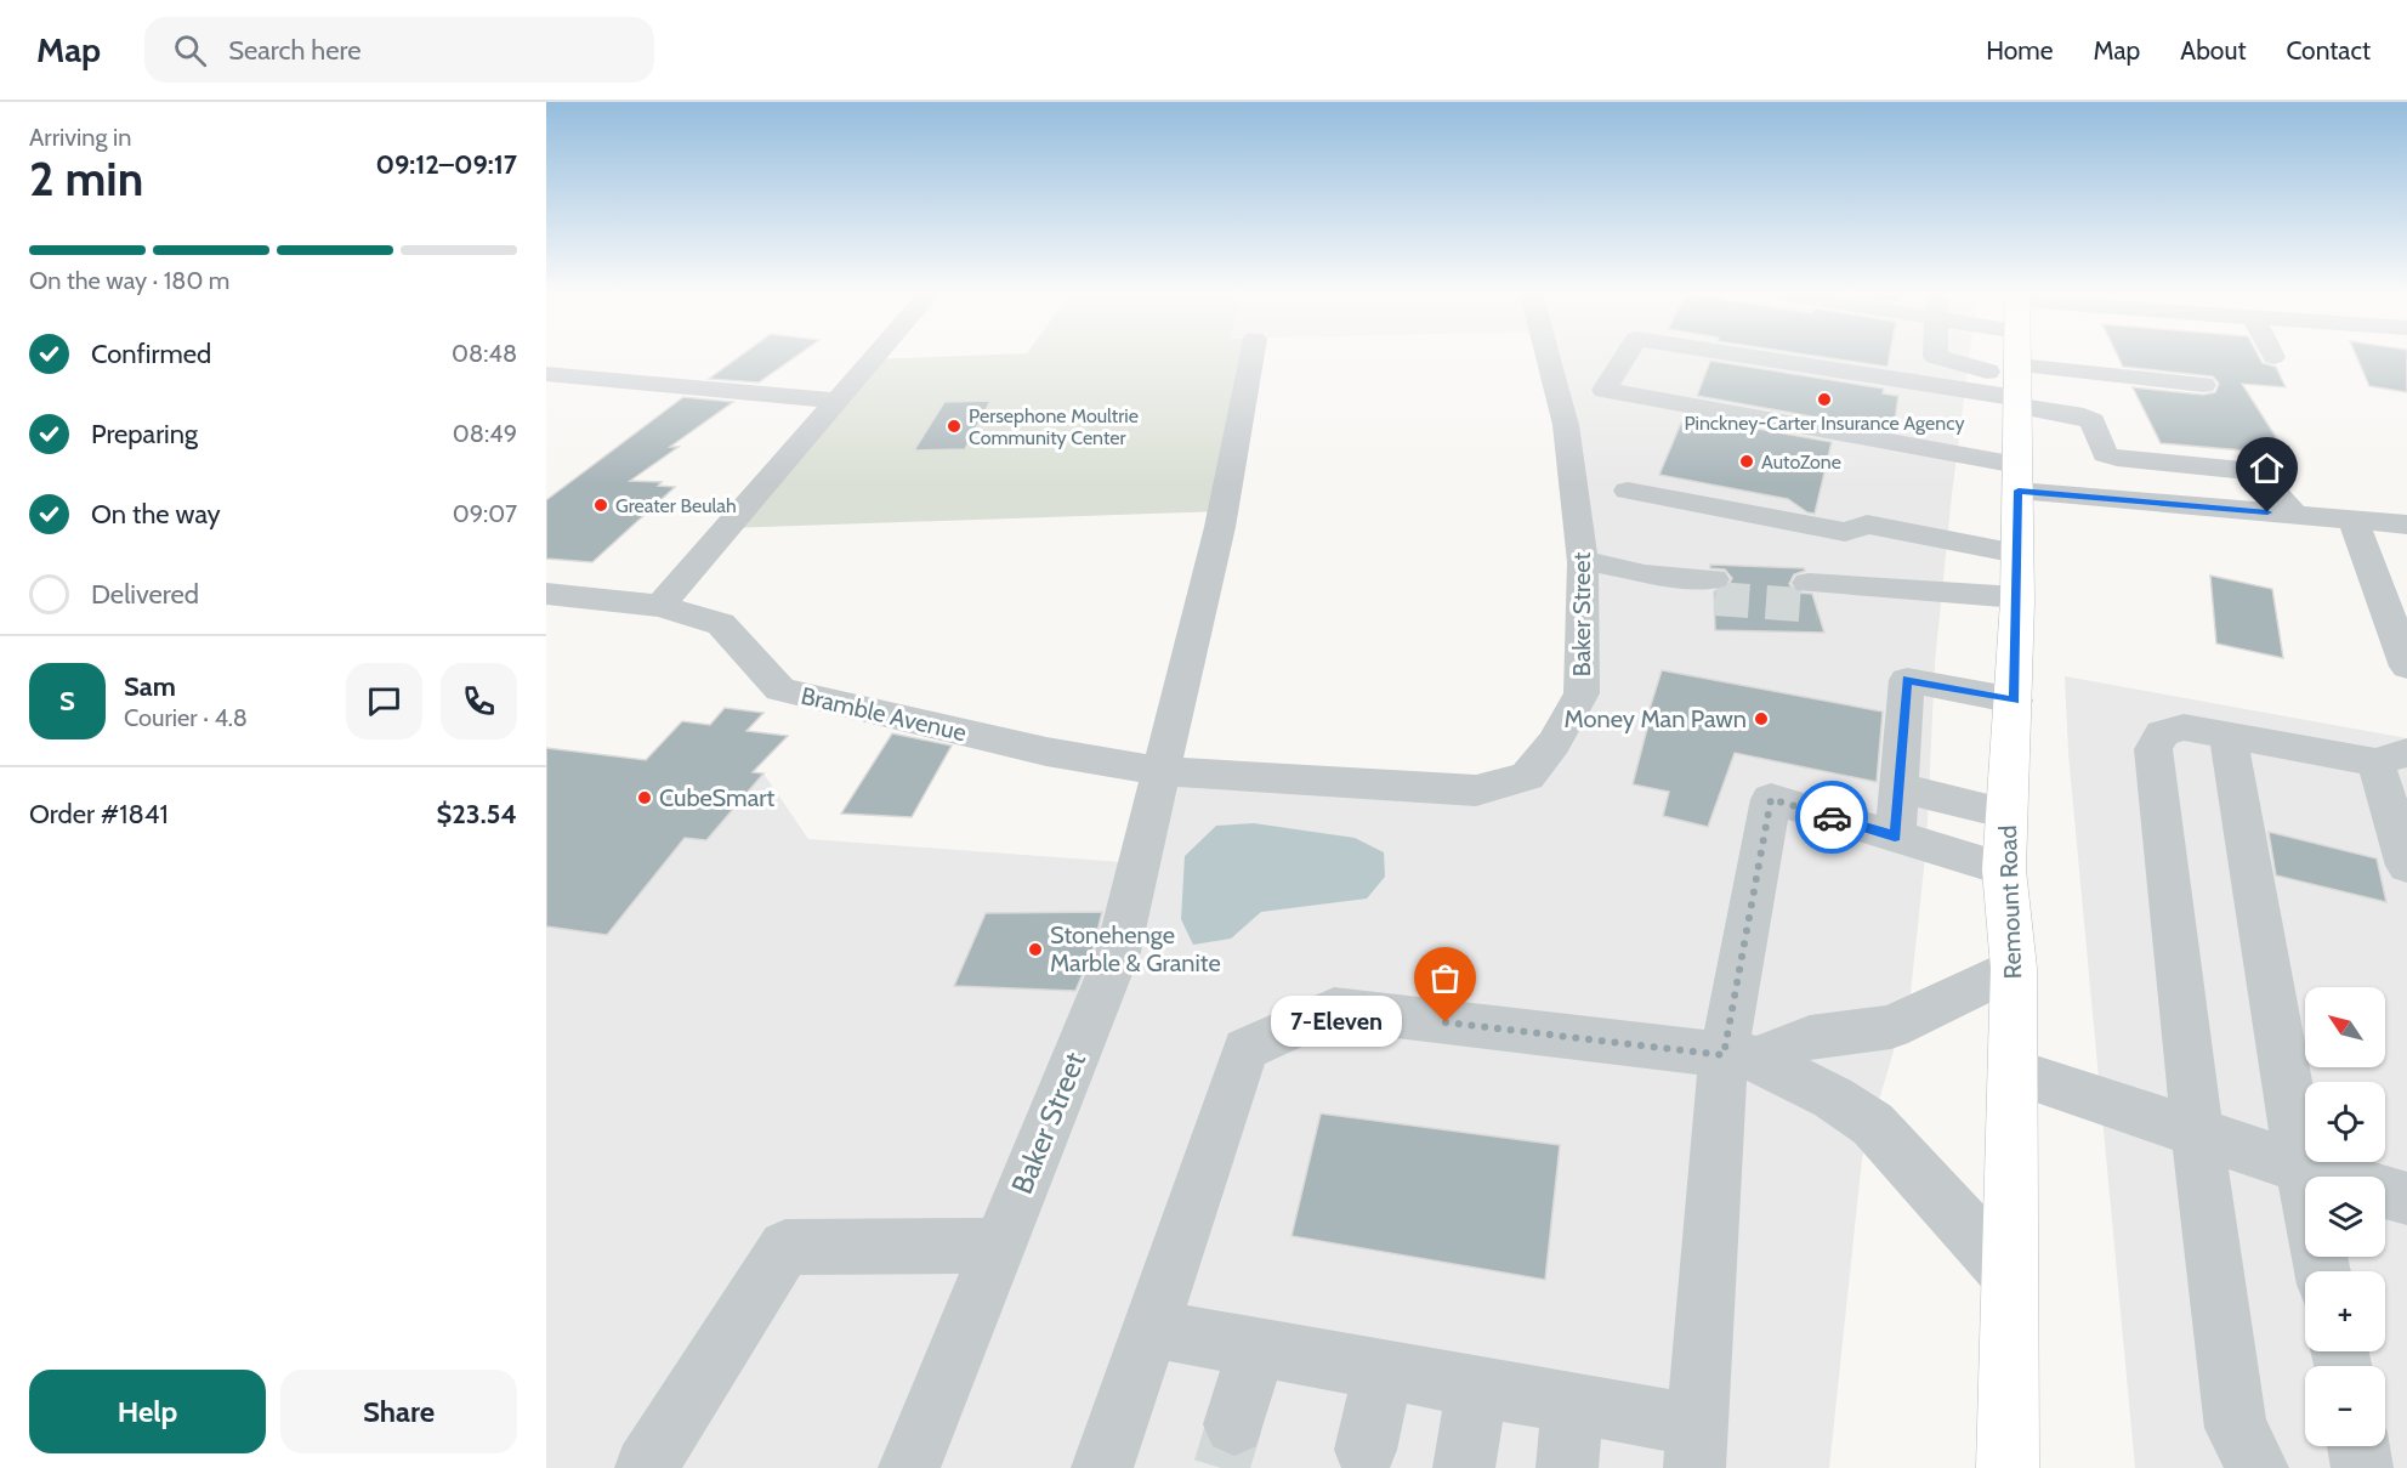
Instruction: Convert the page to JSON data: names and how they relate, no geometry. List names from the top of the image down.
{
  "streets": {
    "main road": ["Remount Road"],
    "street": ["Baker Street", "Bramble Avenue"]
  },
  "crossings": [
    ["Baker Street", "Bramble Avenue"]
  ],
  "places": [
    "Pinckney-Carter Insurance Agency",
    "Persephone Moultrie Community Center",
    "AutoZone",
    "Greater Beulah",
    "Money Man Pawn",
    "CubeSmart",
    "Stonehenge Marble & Granite",
    "7-Eleven"
  ],
  "north": "top left",
  "page": {
    "header": "Map",
    "search": "Search here",
    "nav": [
      "Home",
      "Map",
      "About",
      "Contact"
    ],
    "heading": ["2 min", "Arriving in", "09:12–09:17"],
    "panel": [
      "Sam",
      "Courier · 4.8",
      "Order #1841",
      "$23.54"
    ],
    "bar": "On the way · 180 m",
    "list": [
      ["Confirmed", "08:48"],
      ["Preparing", "08:49"],
      ["On the way", "09:07"],
      "Delivered"
    ],
    "round": "S",
    "map_buttons": ["+", "−"],
    "bubble": "7-Eleven",
    "buttons": ["Help", "Share"]
  }
}
